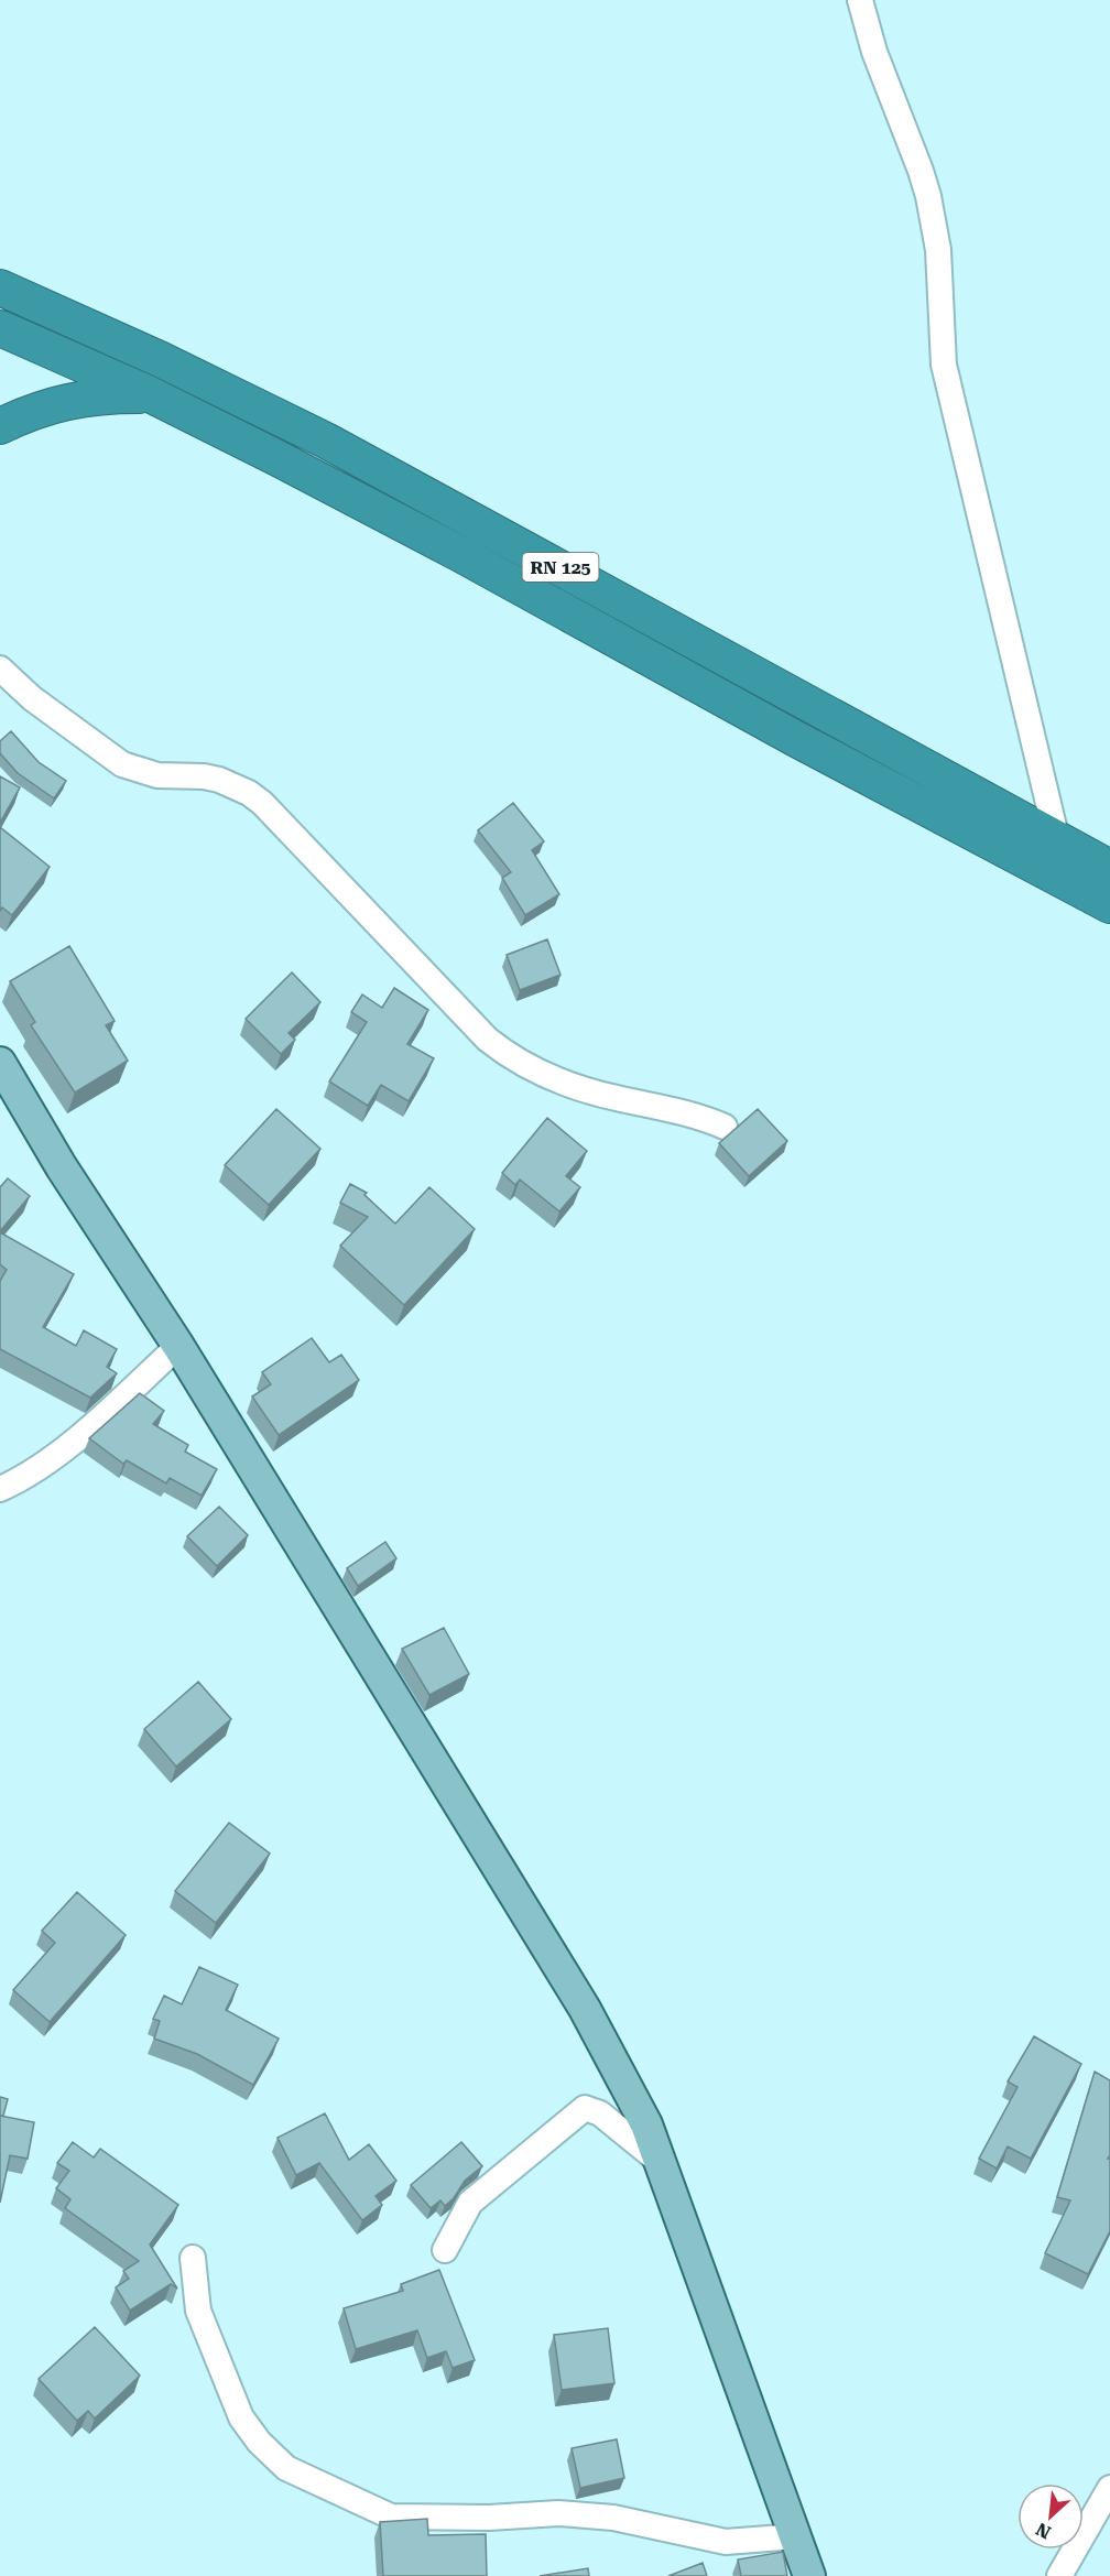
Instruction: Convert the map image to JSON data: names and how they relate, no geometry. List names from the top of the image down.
{
  "streets": {
    "highway": ["RN 125"]
  },
  "north": "bottom left"
}
